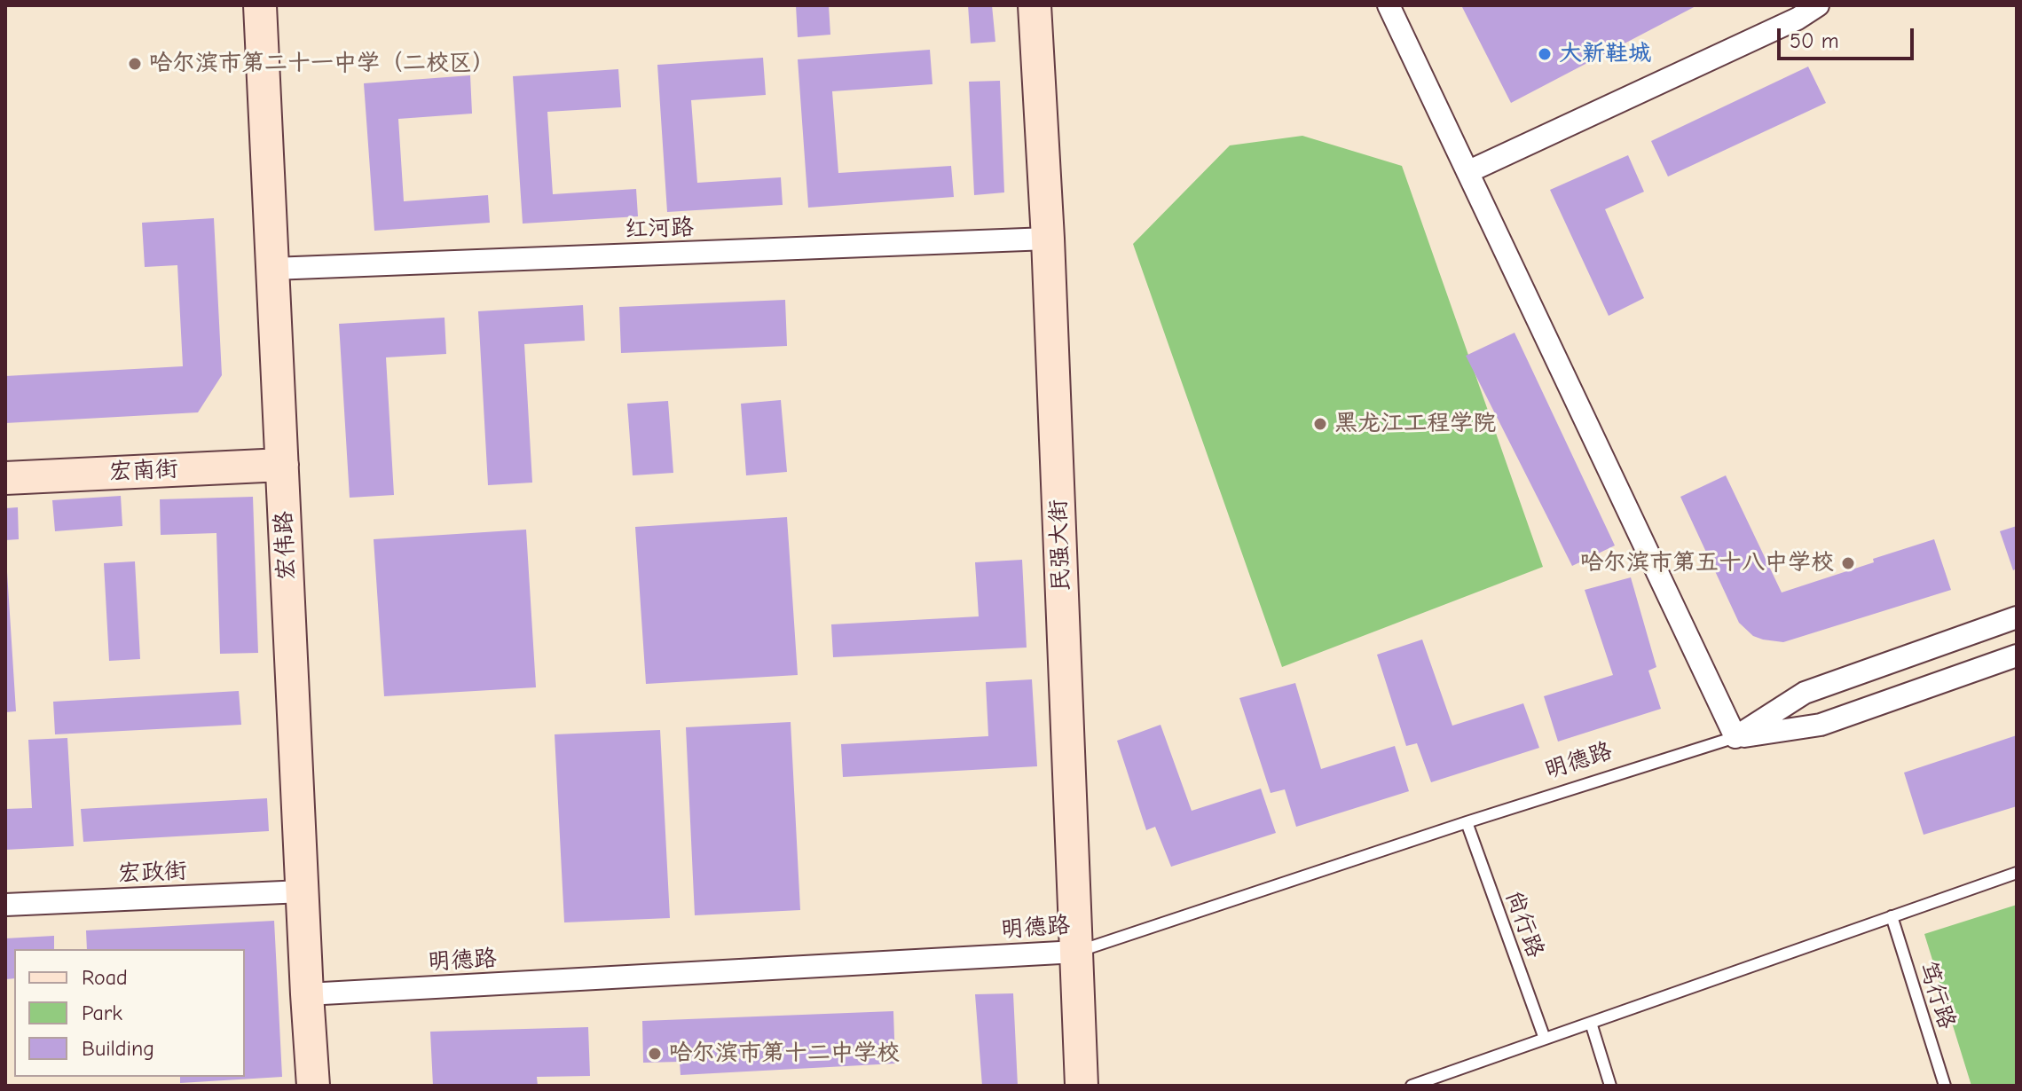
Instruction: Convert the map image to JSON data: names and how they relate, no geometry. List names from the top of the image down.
{
  "streets": {
    "street": [
      "红河路",
      "宏南街",
      "宏伟路",
      "民强大街",
      "明德路",
      "宏政街"
    ],
    "lane": ["尚行路", "笃行路"]
  },
  "crossings": [
    ["红河路", "宏伟路"],
    ["红河路", "民强大街"],
    ["宏南街", "宏伟路"],
    ["宏伟路", "明德路"],
    ["宏伟路", "宏政街"],
    ["民强大街", "明德路"],
    ["明德路", "尚行路"]
  ],
  "places": [
    "大新鞋城",
    "哈尔滨市第二十一中学（二校区）",
    "黑龙江工程学院",
    "哈尔滨市第五十八中学校",
    "哈尔滨市第十二中学校"
  ],
  "legend": ["Road", "Park", "Building"],
  "scale_bar": "50 m"
}
